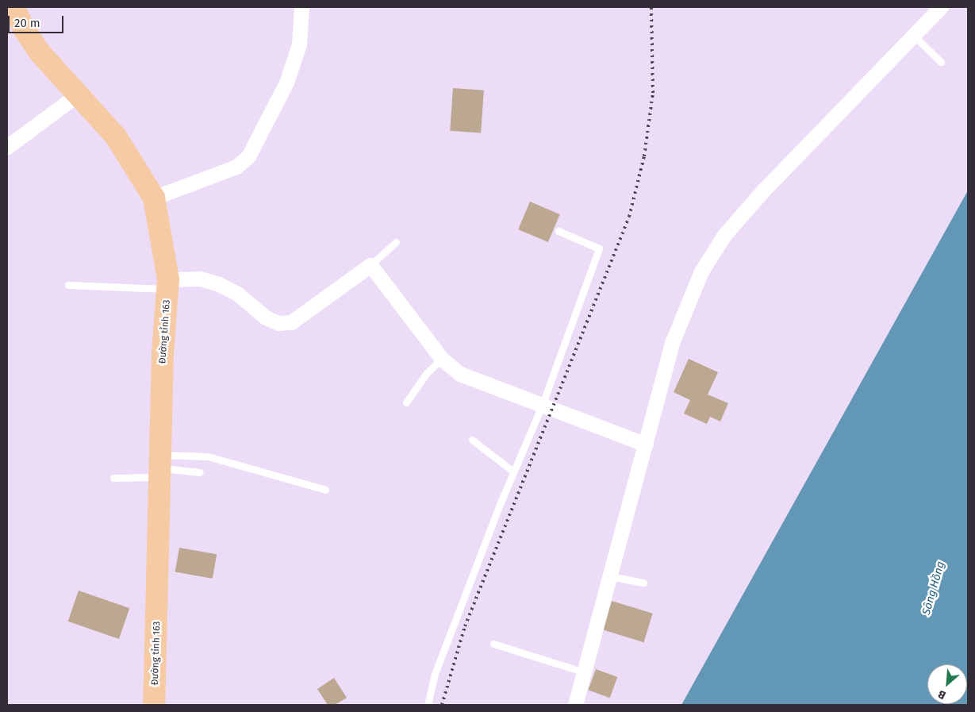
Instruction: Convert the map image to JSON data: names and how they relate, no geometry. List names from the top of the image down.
{
  "streets": {
    "main road": ["Đường tỉnh 163"]
  },
  "water": ["Sông Hồng"],
  "scale_bar": "20 m",
  "north": "bottom left"
}
